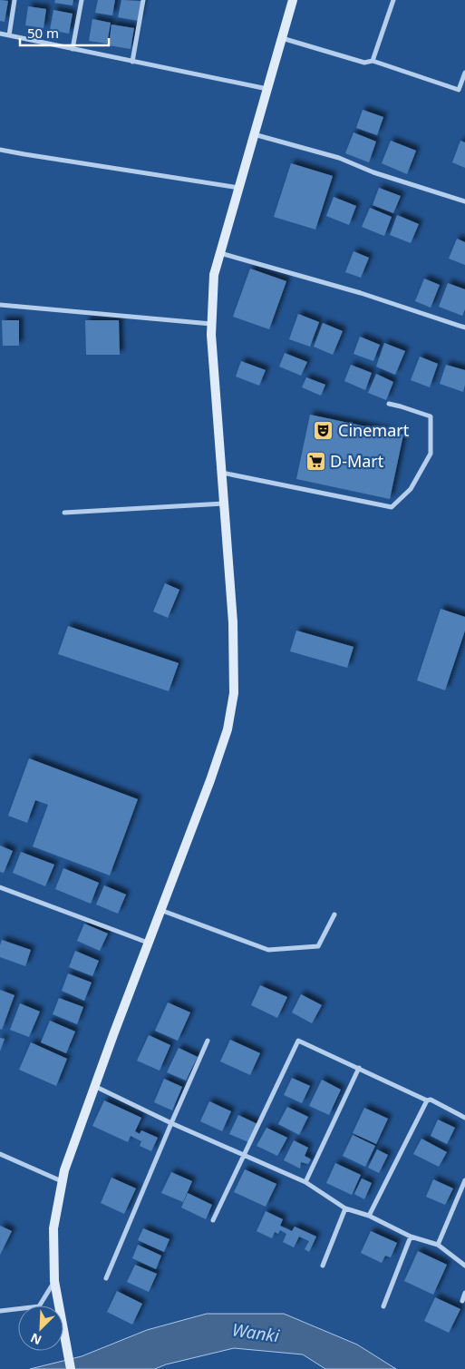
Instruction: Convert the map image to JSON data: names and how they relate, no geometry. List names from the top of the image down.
{
  "water": ["Wanki"],
  "places": {
    "theatre": ["Cinemart"],
    "supermarket": ["D-Mart"]
  },
  "scale_bar": "50 m",
  "north": "bottom left"
}
